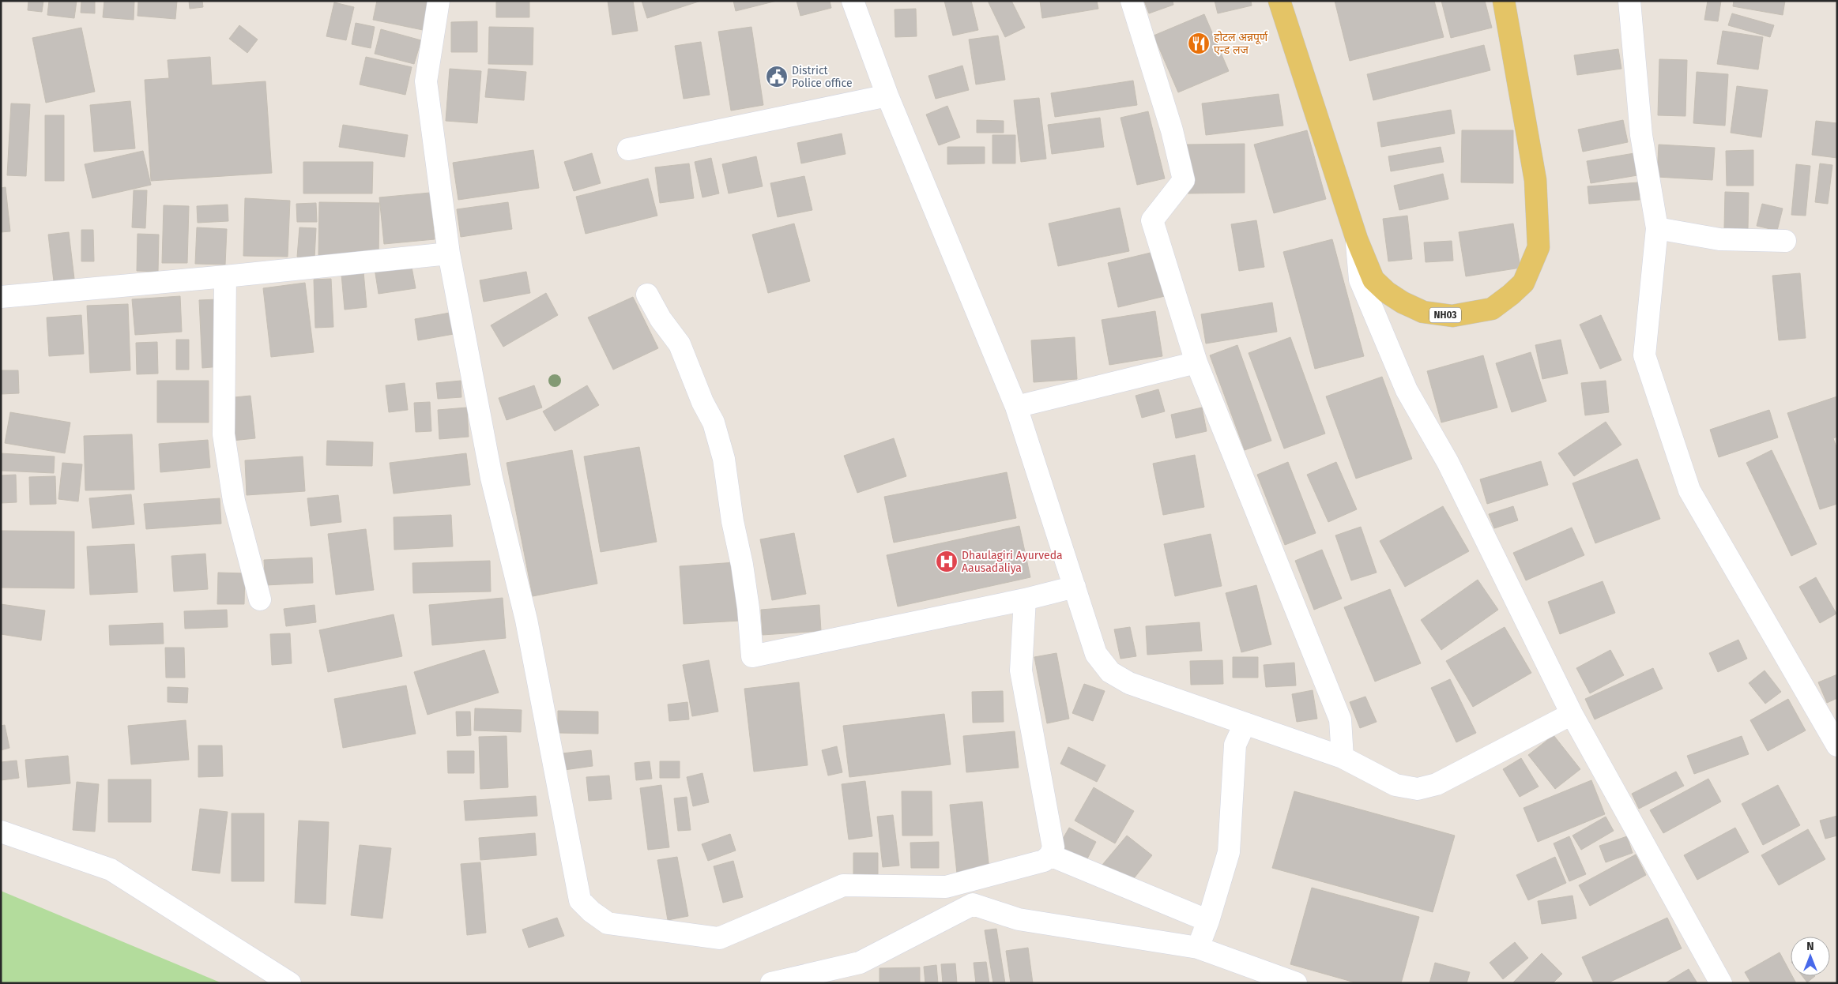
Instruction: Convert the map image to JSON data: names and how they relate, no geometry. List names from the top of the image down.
{
  "streets": {
    "main road": ["NH03"]
  },
  "places": {
    "restaurant": ["होटल अन्नपूर्ण एन्ड लज"],
    "public building": ["District Police office"],
    "hospital": ["Dhaulagiri Ayurveda Aausadaliya"]
  },
  "north": "top"
}
